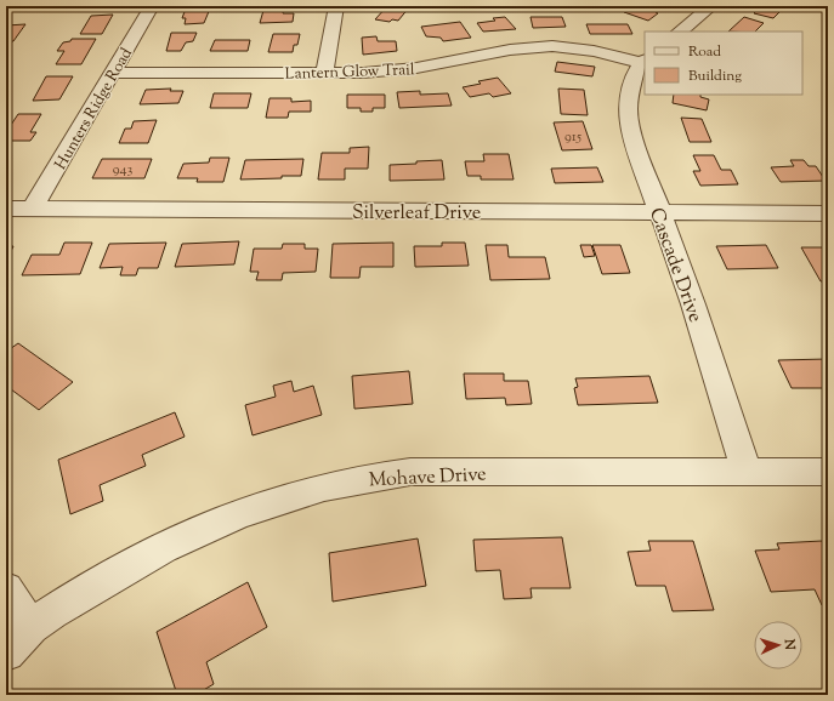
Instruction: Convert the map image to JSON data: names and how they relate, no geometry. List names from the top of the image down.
{
  "streets": {
    "street": [
      "Lantern Glow Trail",
      "Hunters Ridge Road",
      "Silverleaf Drive",
      "Cascade Drive",
      "Mohave Drive"
    ]
  },
  "crossings": [
    ["Lantern Glow Trail", "Hunters Ridge Road"],
    ["Lantern Glow Trail", "Cascade Drive"],
    ["Hunters Ridge Road", "Silverleaf Drive"],
    ["Silverleaf Drive", "Cascade Drive"],
    ["Cascade Drive", "Mohave Drive"]
  ],
  "house_numbers": ["915", "943"],
  "legend": ["Road", "Building"],
  "north": "right"
}
